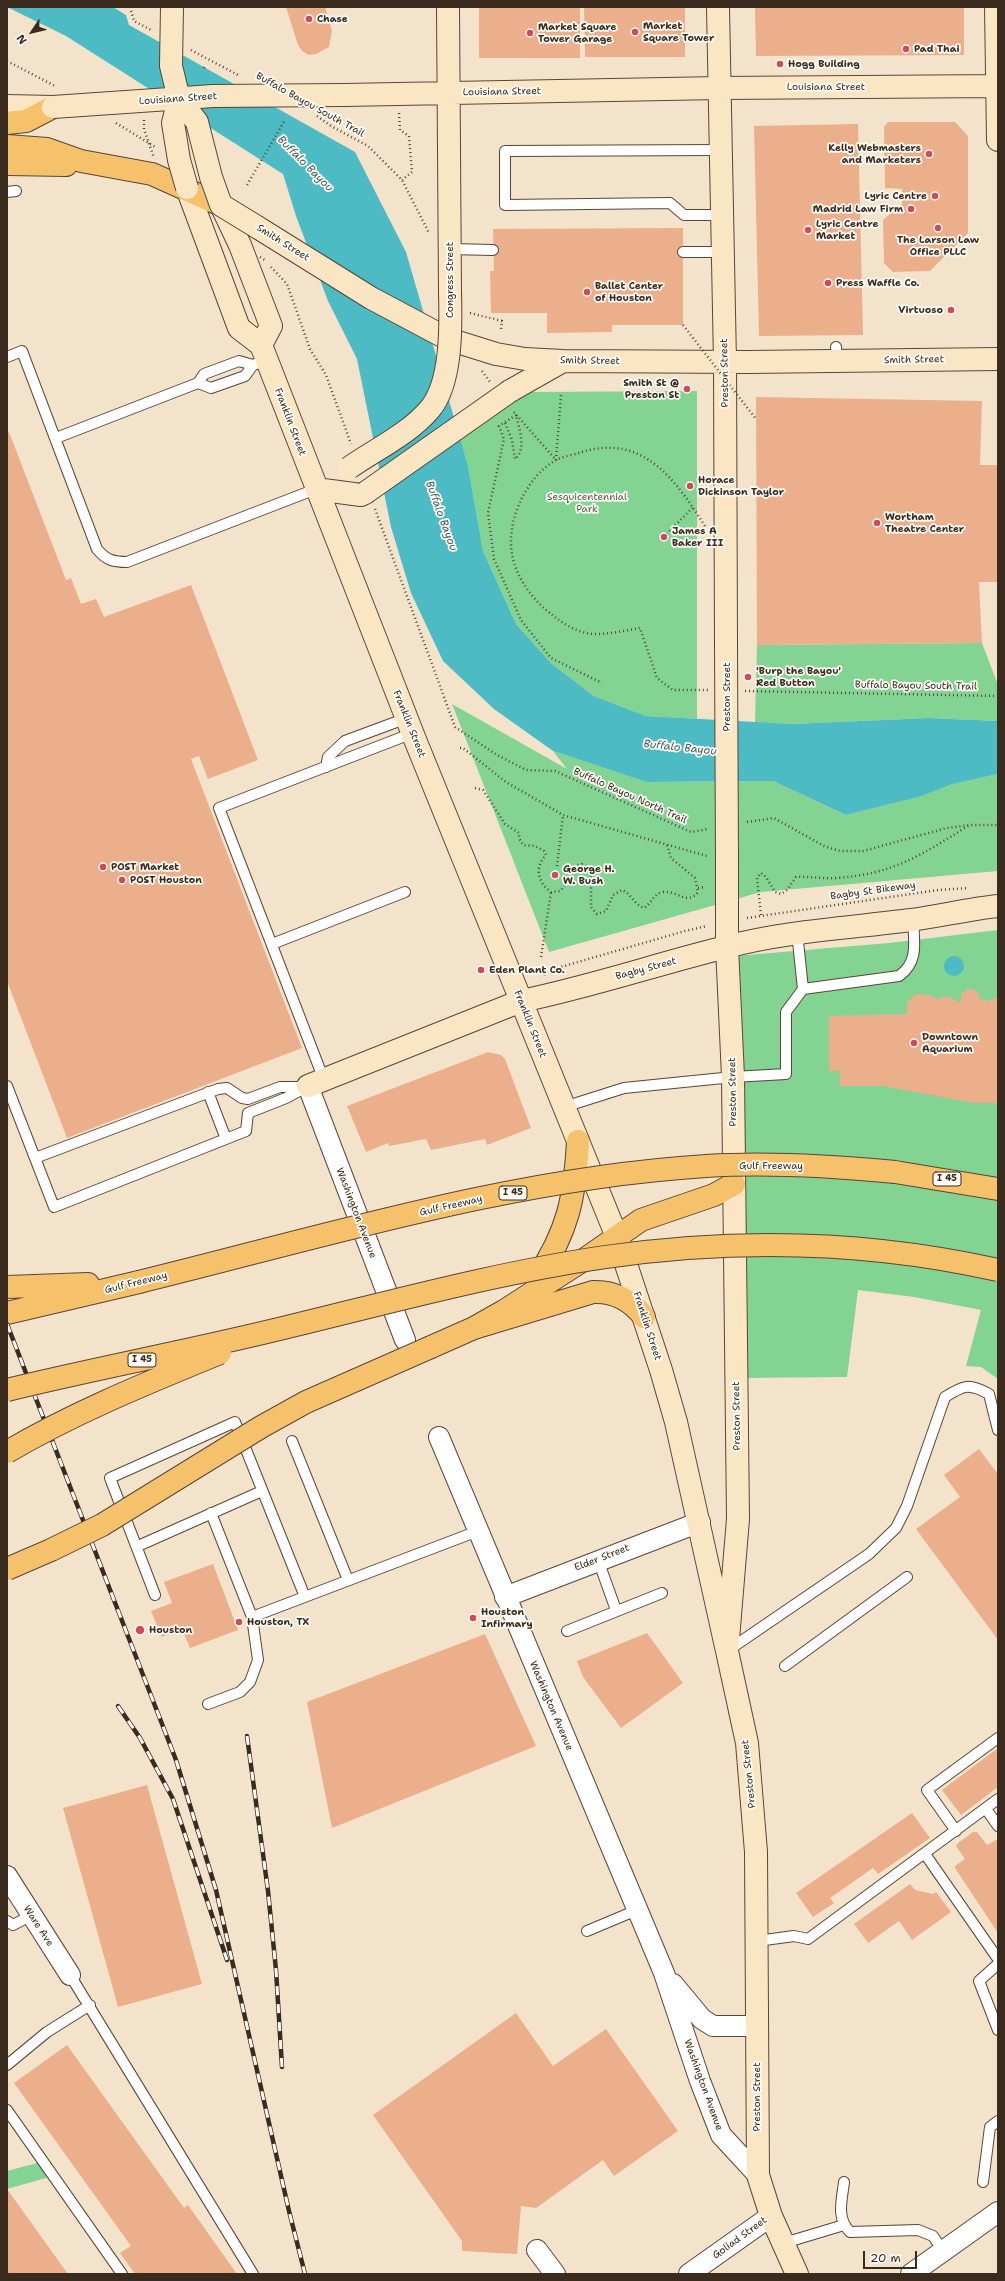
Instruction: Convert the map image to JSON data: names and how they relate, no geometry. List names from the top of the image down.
{
  "streets": {
    "highway": ["Gulf Freeway", "I 45"],
    "main road": [
      "Louisiana Street",
      "Smith Street",
      "Congress Street",
      "Preston Street",
      "Franklin Street",
      "Bagby Street",
      "Washington Avenue"
    ],
    "street": ["Elder Street", "Ware Ave", "Goliad Street"],
    "path": ["Buffalo Bayou South Trail", "Buffalo Bayou North Trail", "Bagby St Bikeway"]
  },
  "crossings": [
    ["Louisiana Street", "Congress Street"],
    ["Louisiana Street", "Preston Street"],
    ["Buffalo Bayou South Trail", "Congress Street"],
    ["Smith Street", "Congress Street"],
    ["Smith Street", "Preston Street"],
    ["Congress Street", "Franklin Street"],
    ["Preston Street", "Franklin Street"],
    ["Preston Street", "Bagby Street"],
    ["Preston Street", "Washington Avenue"],
    ["Franklin Street", "Bagby Street"],
    ["Franklin Street", "Elder Street"],
    ["Bagby Street", "Washington Avenue"],
    ["Washington Avenue", "Elder Street"],
    ["Washington Avenue", "Goliad Street"]
  ],
  "water": ["Buffalo Bayou"],
  "parks": ["Sesquicentennial Park"],
  "places": [
    "Chase",
    "Market Square Tower",
    "Market Square Tower Garage",
    "Pad Thai",
    "Hogg Building",
    "Kelly Webmasters and Marketers",
    "Lyric Centre",
    "Madrid Law Firm",
    "The Larson Law Office PLLC",
    "Lyric Centre Market",
    "Press Waffle Co.",
    "Ballet Center of Houston",
    "Virtuoso",
    "Smith St @ Preston St",
    "Horace Dickinson Taylor",
    "Wortham Theatre Center",
    "James A Baker III",
    "'Burp the Bayou' Red Button",
    "POST Market",
    "George H. W. Bush",
    "POST Houston",
    "Eden Plant Co.",
    "Downtown Aquarium",
    "Houston Infirmary",
    "Houston, TX",
    "Houston"
  ],
  "scale_bar": "20 m",
  "north": "bottom left"
}
